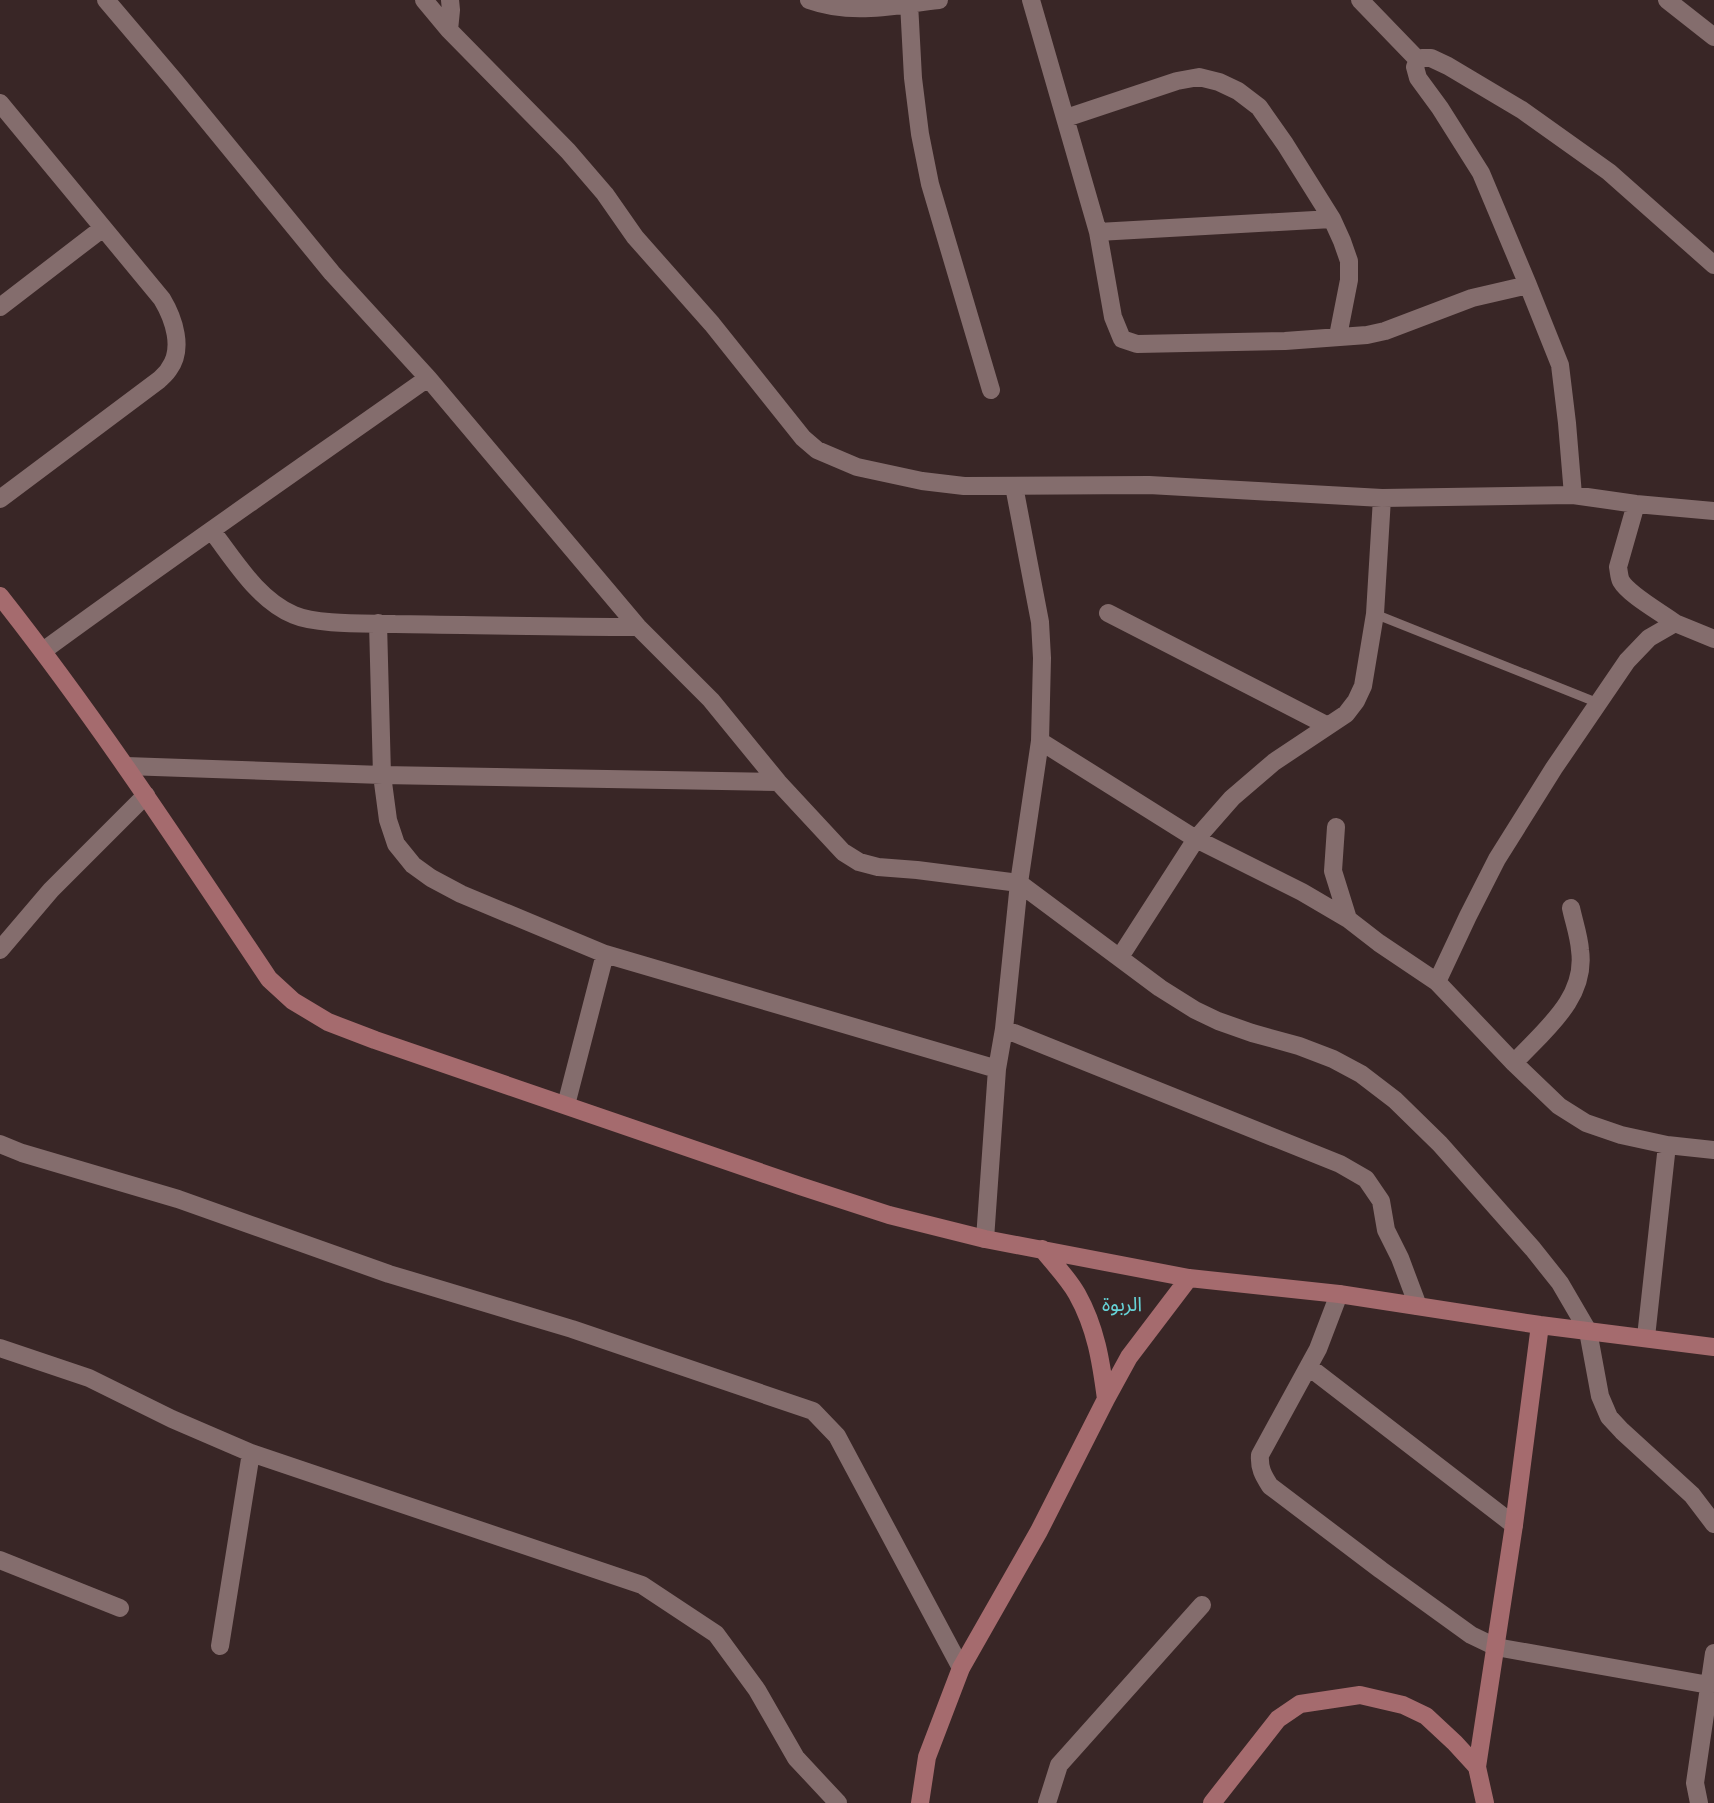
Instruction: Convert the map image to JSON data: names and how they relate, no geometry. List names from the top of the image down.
{
  "districts": ["الربوة"]
}
